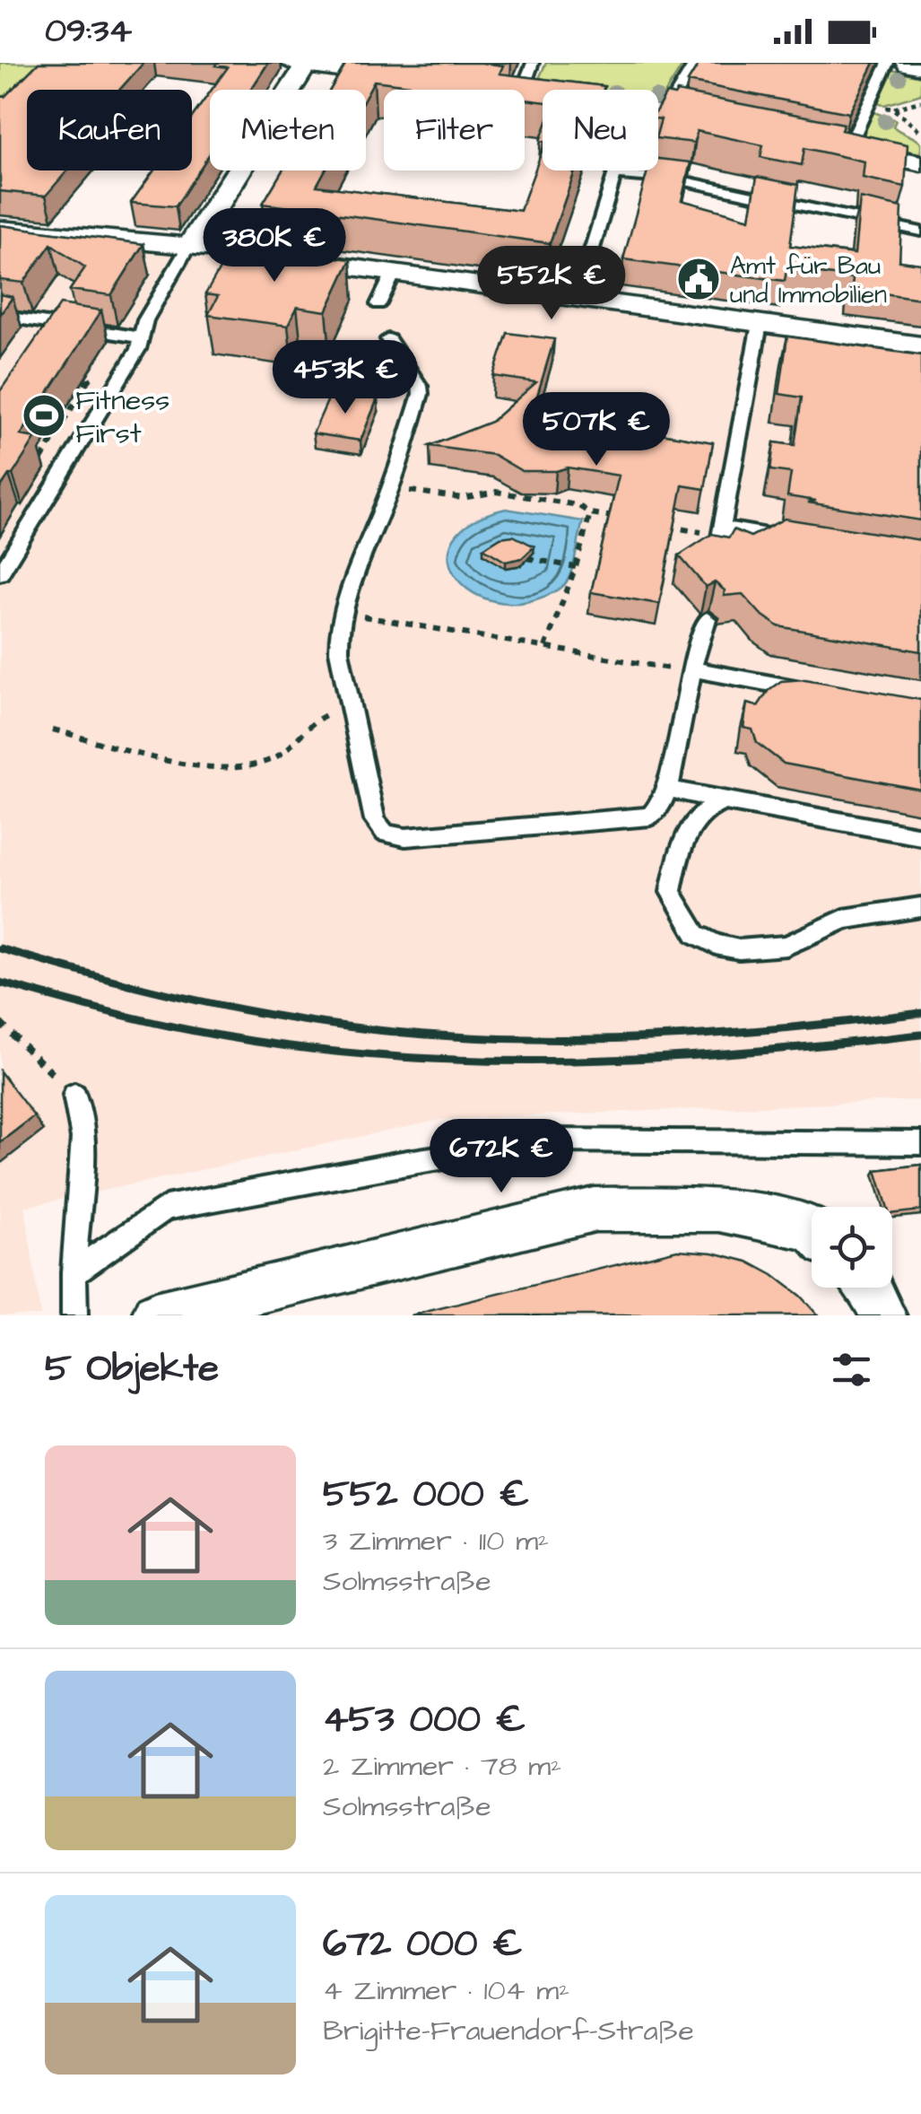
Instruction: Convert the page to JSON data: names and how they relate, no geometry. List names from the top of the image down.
{
  "places": {
    "public building": ["Amt für Bau und Immobilien"],
    "sports": ["Fitness First"]
  },
  "page": {
    "status": "09:34",
    "chip": [
      "Kaufen",
      "Mieten",
      "Filter",
      "Neu"
    ],
    "price": [
      "380K €",
      "552K €",
      "453K €",
      "507K €",
      "672K €"
    ],
    "heading": "5 Objekte",
    "list": [
      {
        "name": "552 000 €",
        "note": "3 Zimmer · 110 m² · Solmsstraße"
      },
      {
        "name": "453 000 €",
        "note": "2 Zimmer · 78 m² · Solmsstraße"
      },
      {
        "name": "672 000 €",
        "note": "4 Zimmer · 104 m² · Brigitte-Frauendorf-Straße"
      }
    ]
  }
}
